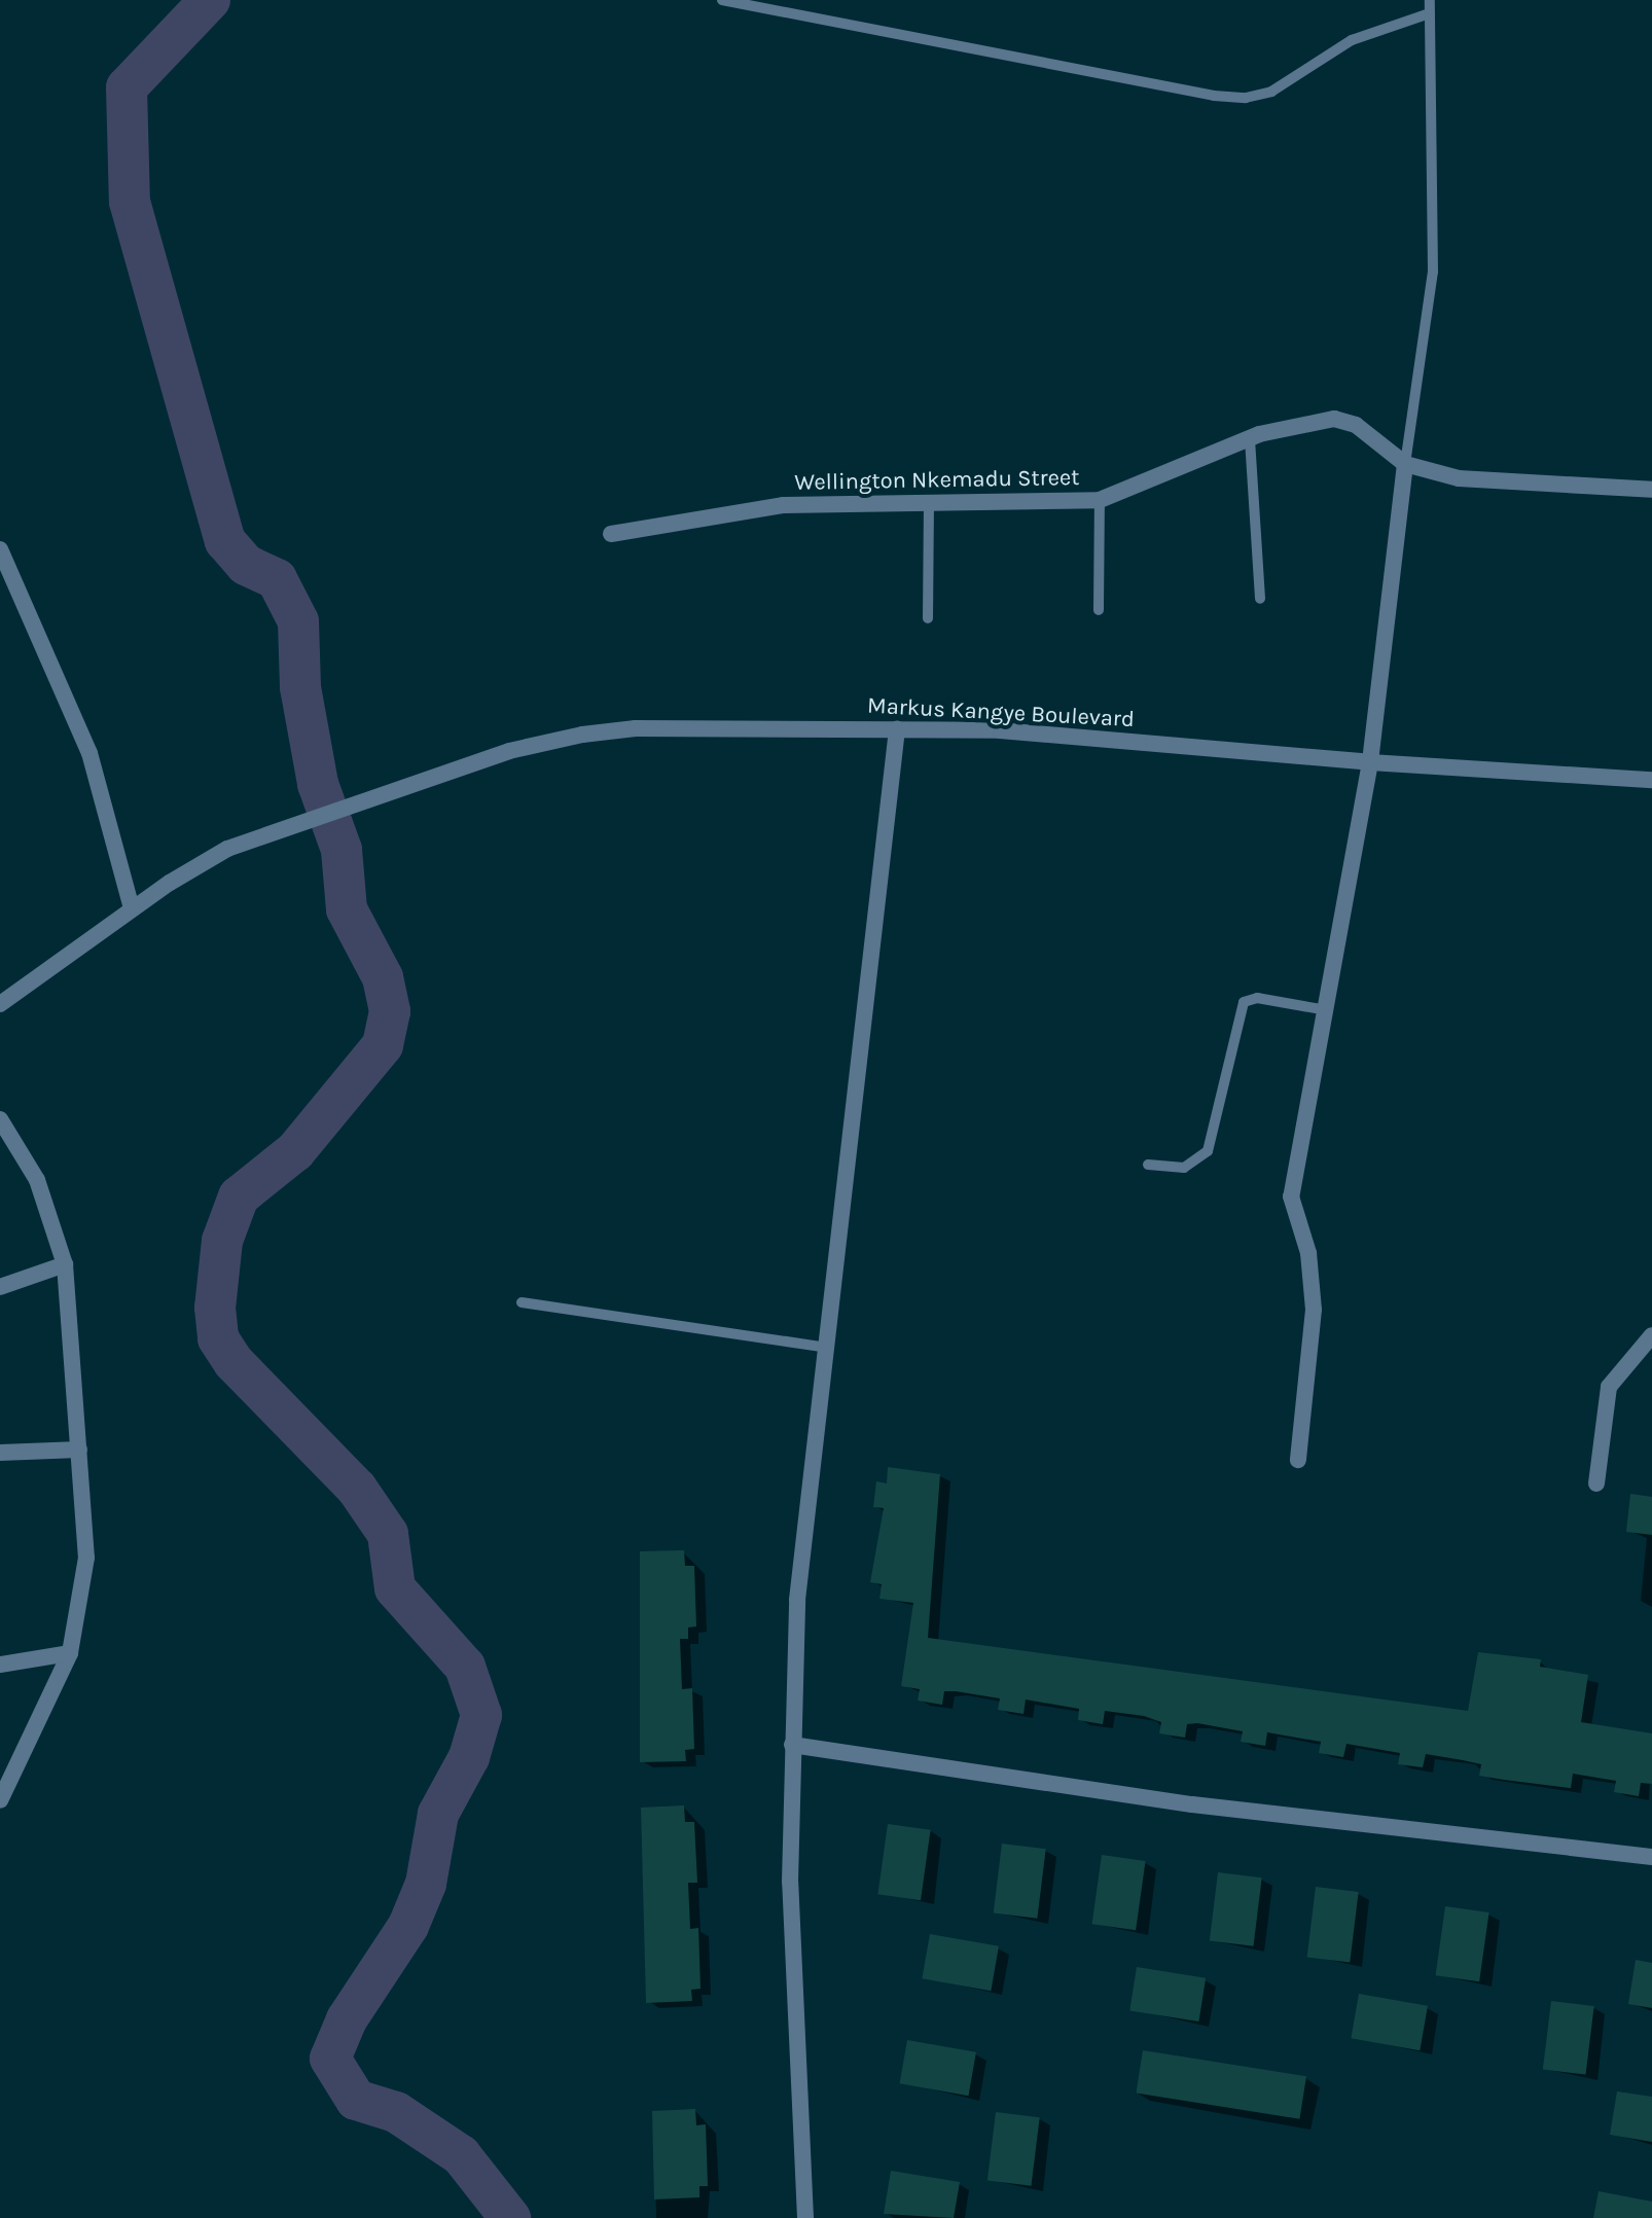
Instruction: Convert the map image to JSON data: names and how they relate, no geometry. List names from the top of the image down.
{
  "streets": {
    "street": ["Wellington Nkemadu Street", "Markus Kangye Boulevard"]
  }
}
